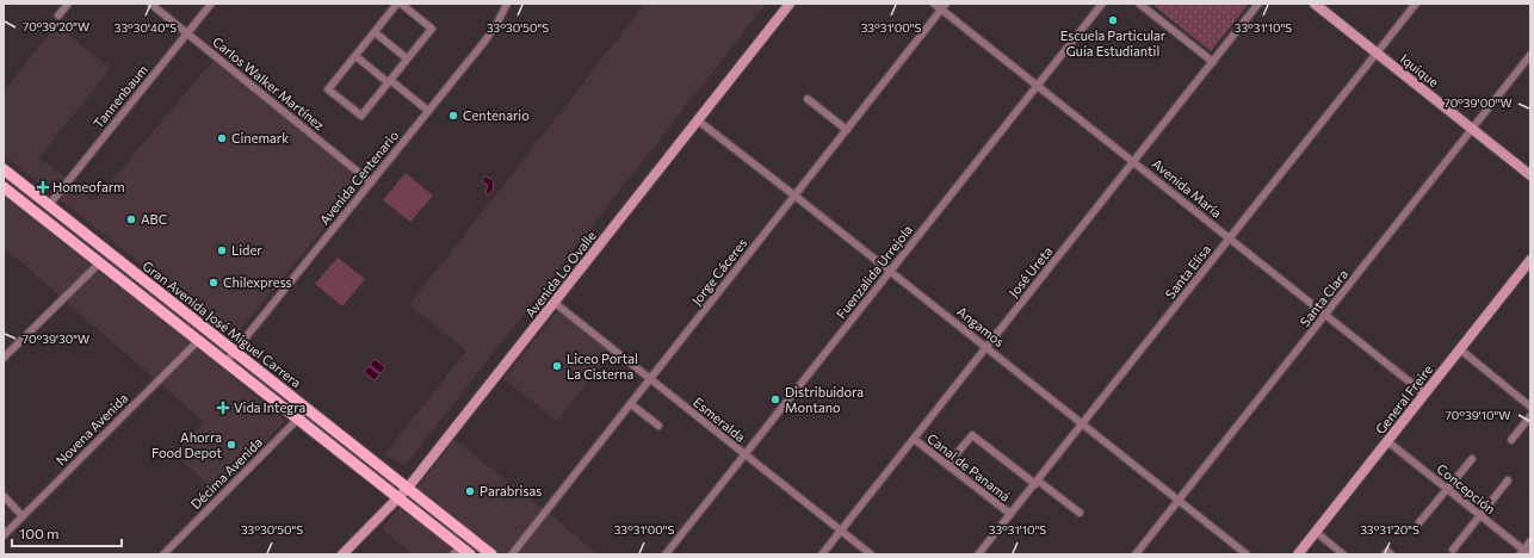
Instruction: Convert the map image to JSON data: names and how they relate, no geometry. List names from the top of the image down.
{
  "streets": {
    "main road": [
      "Iquique",
      "Avenida Lo Ovalle",
      "Gran Avenida José Miguel Carrera",
      "General Freire"
    ],
    "street": [
      "Carlos Walker Martínez",
      "Tannenbaum",
      "Avenida Centenario",
      "Avenida María",
      "Jorge Cáceres",
      "Fuenzalida Urrejola",
      "José Ureta",
      "Santa Elisa",
      "Santa Clara",
      "Angamos",
      "Esmeralda",
      "Novena Avenida",
      "Canal de Panamá",
      "Décima Avenida",
      "Concepción"
    ]
  },
  "crossings": [
    ["Iquique", "Santa Elisa"],
    ["Iquique", "Santa Clara"],
    ["Carlos Walker Martínez", "Tannenbaum"],
    ["Carlos Walker Martínez", "Avenida Centenario"],
    ["Tannenbaum", "Gran Avenida José Miguel Carrera"],
    ["Avenida Centenario", "Gran Avenida José Miguel Carrera"],
    ["Avenida María", "Jorge Cáceres"],
    ["Avenida María", "Fuenzalida Urrejola"],
    ["Avenida María", "José Ureta"],
    ["Avenida María", "Santa Elisa"],
    ["Avenida María", "Santa Clara"],
    ["Avenida María", "General Freire"],
    ["Jorge Cáceres", "Angamos"],
    ["Jorge Cáceres", "Esmeralda"],
    ["Fuenzalida Urrejola", "Angamos"],
    ["Fuenzalida Urrejola", "Esmeralda"],
    ["José Ureta", "Angamos"],
    ["José Ureta", "Esmeralda"],
    ["José Ureta", "Canal de Panamá"],
    ["Santa Elisa", "Angamos"],
    ["Santa Elisa", "Canal de Panamá"],
    ["Avenida Lo Ovalle", "Gran Avenida José Miguel Carrera"],
    ["Avenida Lo Ovalle", "Angamos"],
    ["Avenida Lo Ovalle", "Esmeralda"],
    ["Santa Clara", "Angamos"],
    ["Gran Avenida José Miguel Carrera", "Novena Avenida"],
    ["Gran Avenida José Miguel Carrera", "Décima Avenida"],
    ["General Freire", "Concepción"]
  ],
  "places": {
    "other": [
      "Escuela Particular Guía Estudiantil",
      "Centenario",
      "Cinemark",
      "ABC",
      "Lider",
      "Chilexpress",
      "Liceo Portal La Cisterna",
      "Distribuidora Montano",
      "Ahorra Food Depot",
      "Parabrisas"
    ],
    "health": ["Homeofarm", "Vida Integra"]
  },
  "scale_bar": "100 m",
  "coordinates": [
    "70°39'20\"W",
    "33°30'40\"S",
    "33°30'50\"S",
    "33°31'00\"S",
    "33°31'10\"S",
    "70°39'00\"W",
    "70°39'30\"W",
    "70°39'10\"W",
    "33°31'20\"S"
  ]
}
